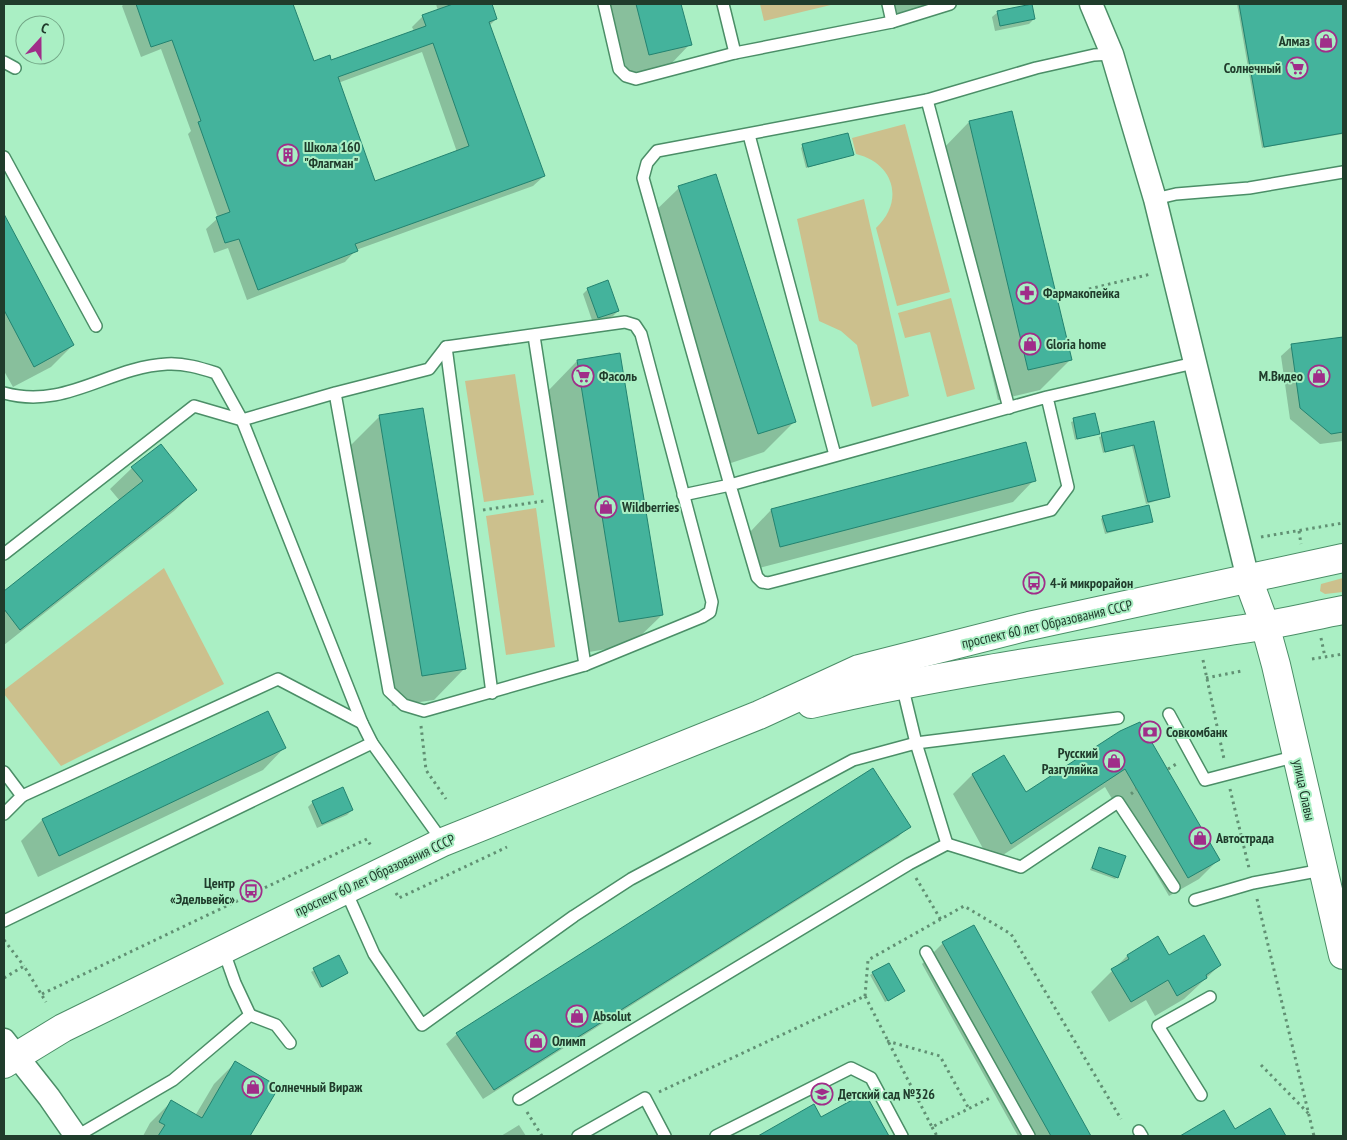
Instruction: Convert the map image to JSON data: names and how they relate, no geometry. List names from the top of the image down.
{
  "streets": {
    "main road": ["проспект 60 лет Образования СССР", "улица Славы"]
  },
  "crossings": [
    ["проспект 60 лет Образования СССР", "улица Славы"]
  ],
  "places": {
    "shop": [
      "Алмаз",
      "Gloria home",
      "М.Видео",
      "Wildberries",
      "Русский Разгуляйка",
      "Автострада",
      "Absolut",
      "Олимп",
      "Солнечный Вираж"
    ],
    "supermarket": ["Солнечный", "Фасоль"],
    "building": ["Школа 160 \"Флагман\""],
    "pharmacy": ["Фармакопейка"],
    "bus stop": ["4-й микрорайон", "Центр «Эдельвейс»"],
    "bank": ["Совкомбанк"],
    "school or university": ["Детский сад №326"]
  },
  "north": "top"
}
